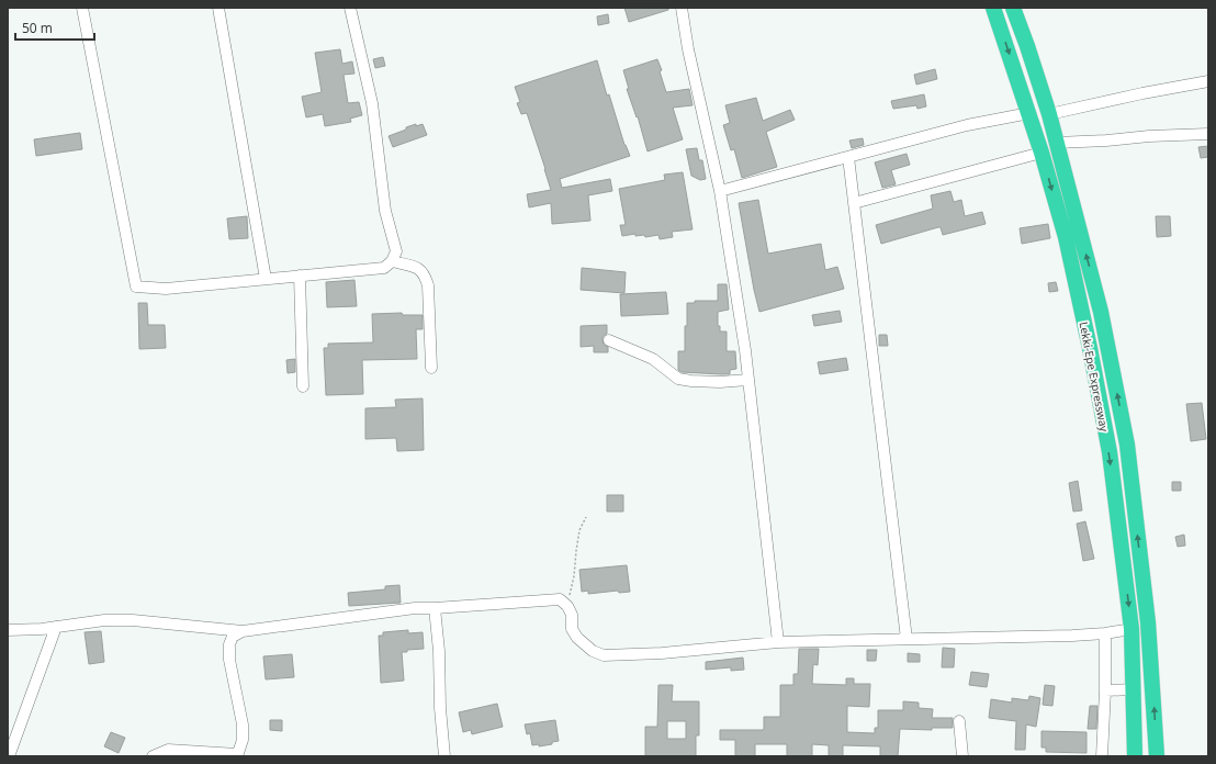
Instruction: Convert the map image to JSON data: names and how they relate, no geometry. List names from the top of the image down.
{
  "streets": {
    "highway": ["Lekki-Epe Expressway"]
  },
  "scale_bar": "50 m"
}
